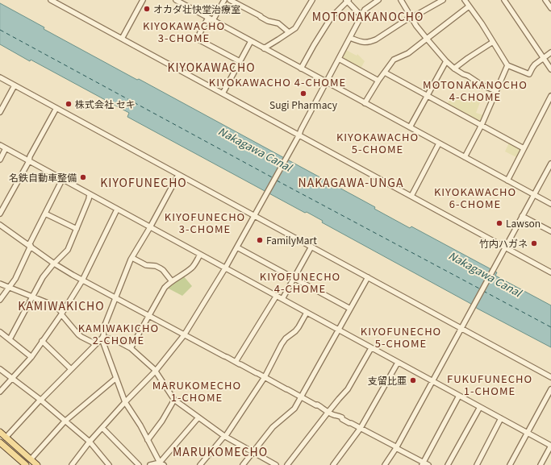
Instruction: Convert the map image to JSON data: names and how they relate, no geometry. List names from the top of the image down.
{
  "districts": [
    "MOTONAKANOCHO",
    "KIYOKAWACHO 3-CHOME",
    "KIYOKAWACHO",
    "KIYOKAWACHO 4-CHOME",
    "MOTONAKANOCHO 4-CHOME",
    "KIYOKAWACHO 5-CHOME",
    "KIYOFUNECHO",
    "NAKAGAWA-UNGA",
    "KIYOKAWACHO 6-CHOME",
    "KIYOFUNECHO 3-CHOME",
    "KIYOFUNECHO 4-CHOME",
    "KAMIWAKICHO",
    "KAMIWAKICHO 2-CHOME",
    "KIYOFUNECHO 5-CHOME",
    "FUKUFUNECHO 1-CHOME",
    "MARUKOMECHO 1-CHOME",
    "MARUKOMECHO"
  ],
  "water": ["Nakagawa Canal"],
  "places": [
    "オカダ壮快堂治療室",
    "Sugi Pharmacy",
    "株式会社 セキ",
    "名鉄自動車整備",
    "Lawson",
    "FamilyMart",
    "竹内ハガネ",
    "支留比亜"
  ]
}
